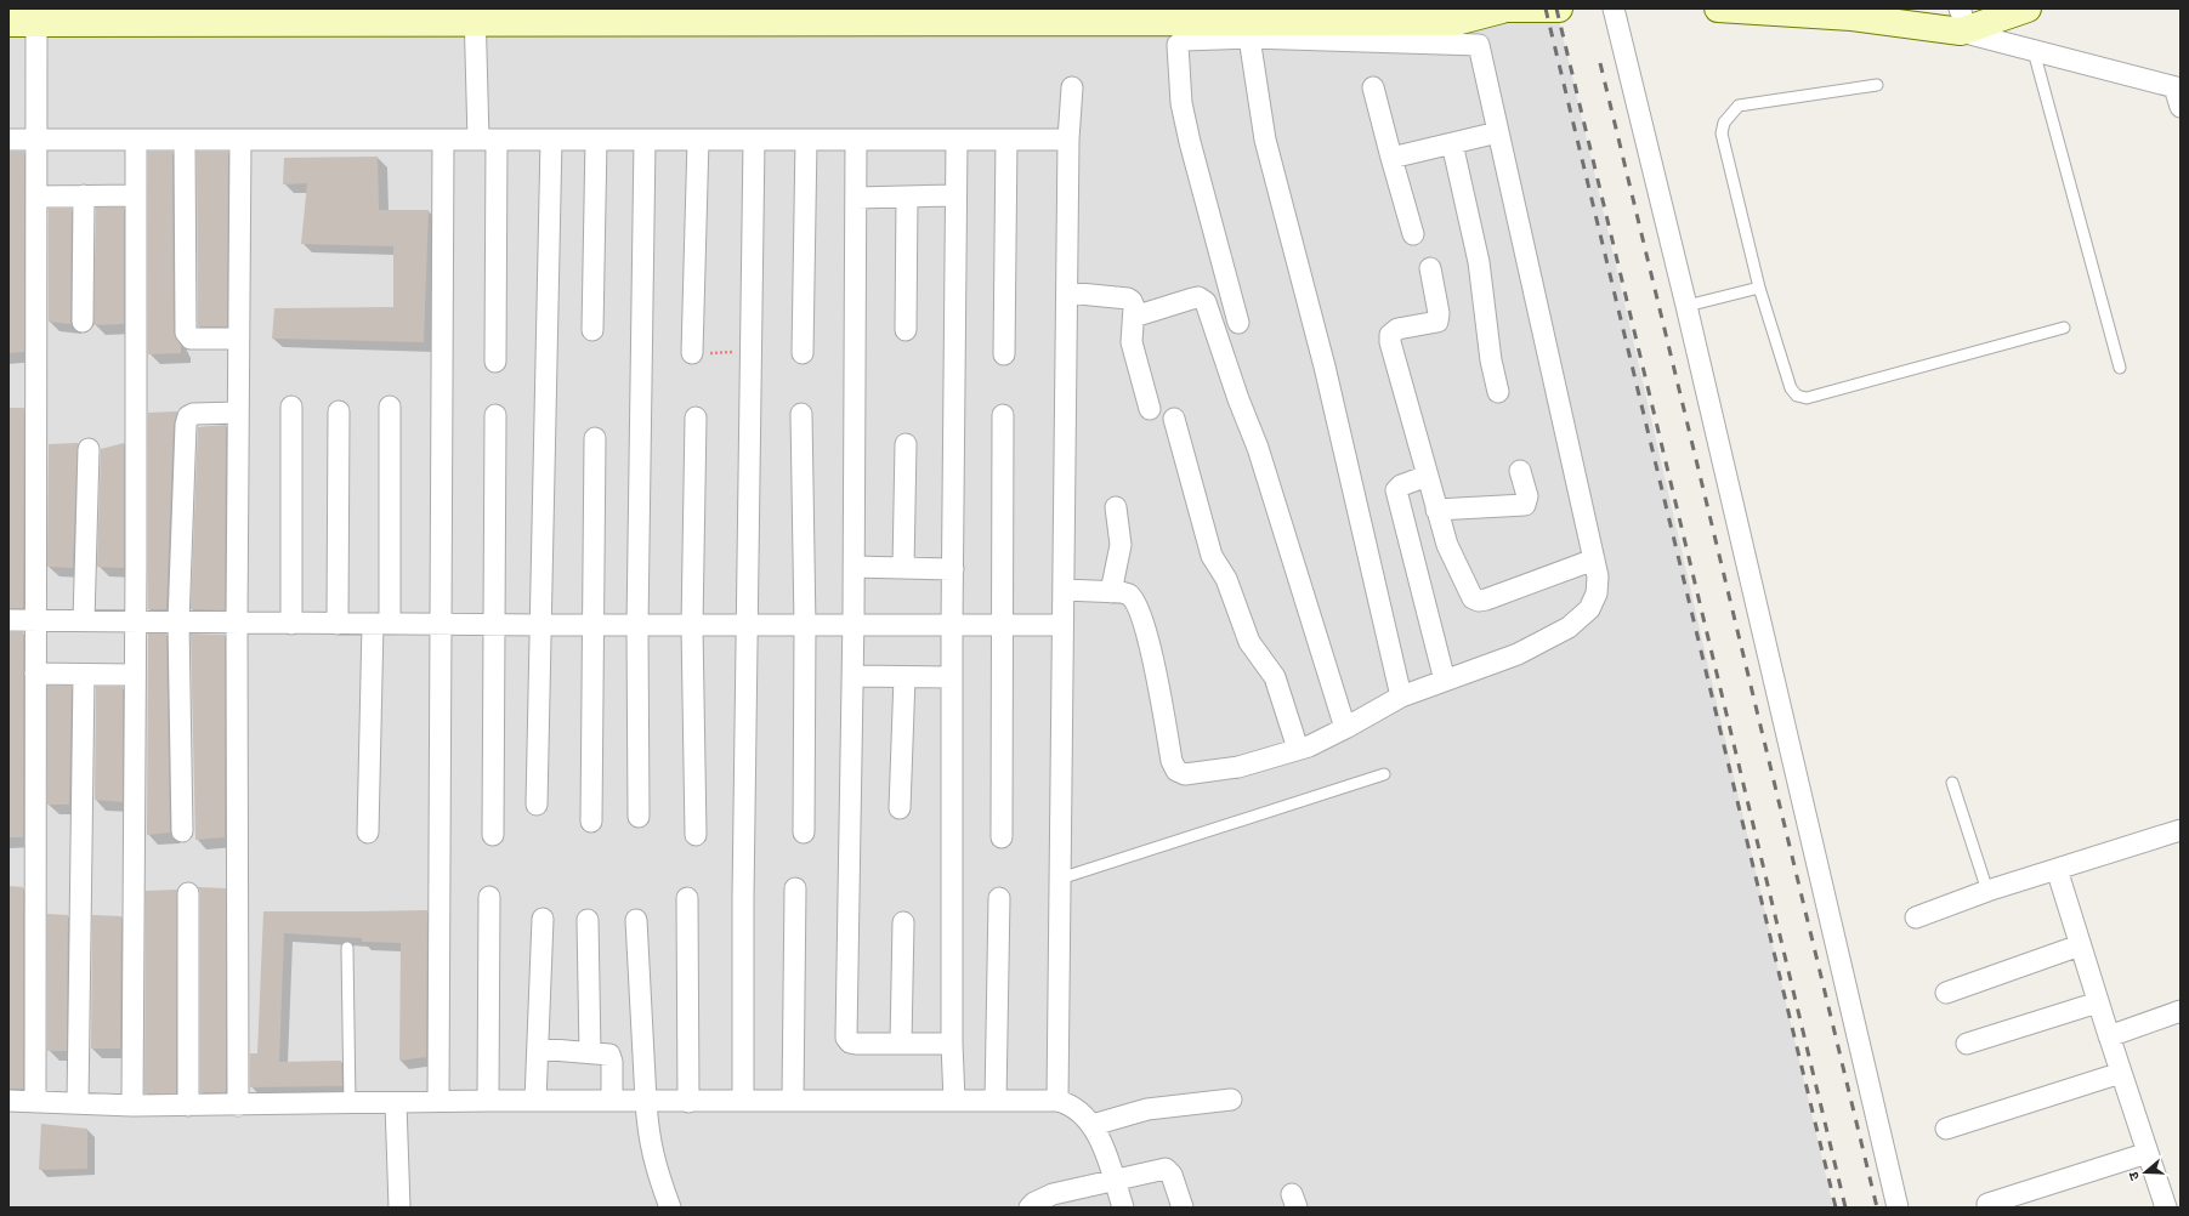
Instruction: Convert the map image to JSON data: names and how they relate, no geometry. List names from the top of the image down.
{
  "north": "left"
}
